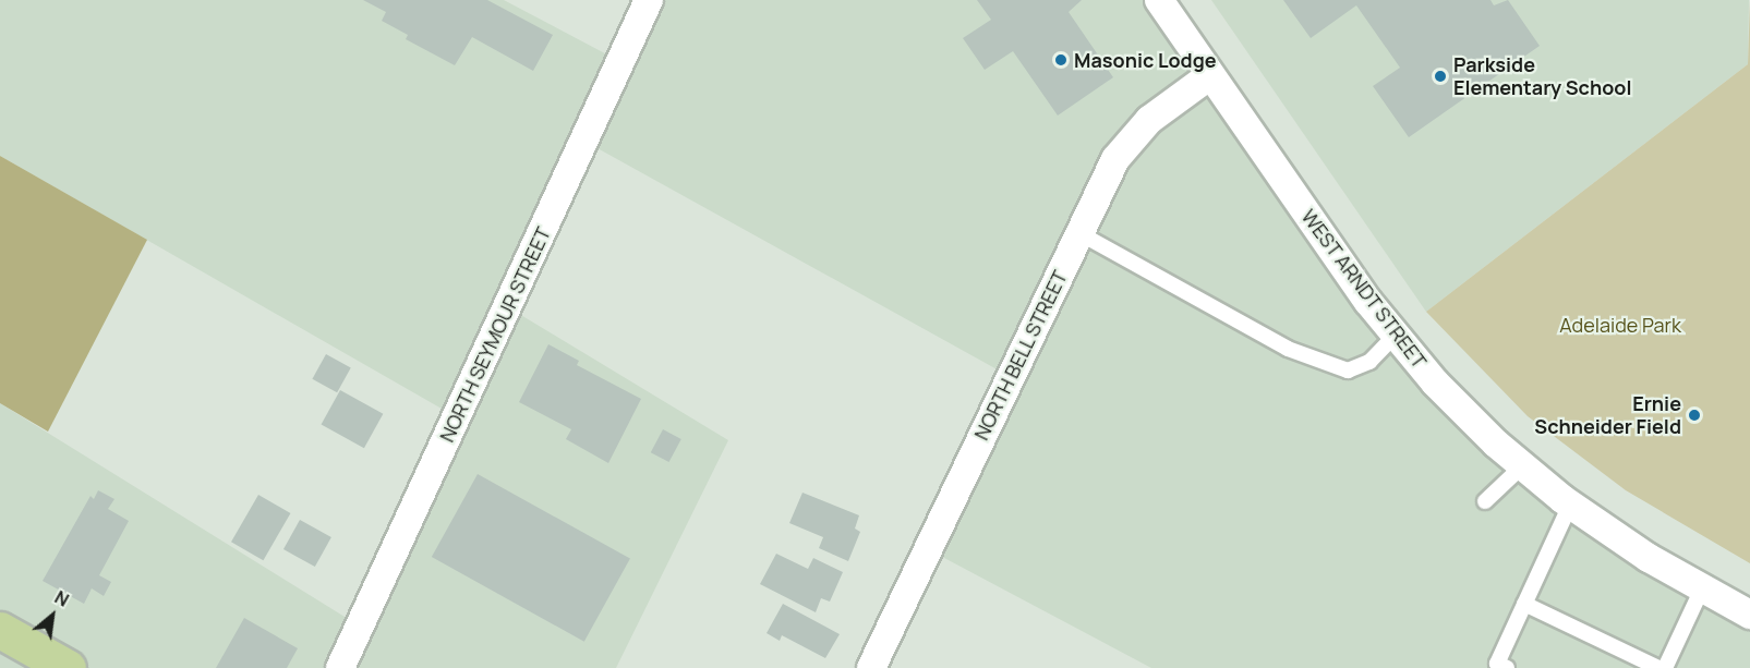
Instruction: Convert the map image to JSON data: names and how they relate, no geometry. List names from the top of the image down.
{
  "streets": {
    "street": ["WEST ARNDT STREET", "NORTH SEYMOUR STREET", "NORTH BELL STREET"]
  },
  "crossings": [
    ["WEST ARNDT STREET", "NORTH BELL STREET"]
  ],
  "parks": ["Adelaide Park"],
  "places": ["Masonic Lodge", "Parkside Elementary School", "Ernie Schneider Field"],
  "north": "top right"
}
